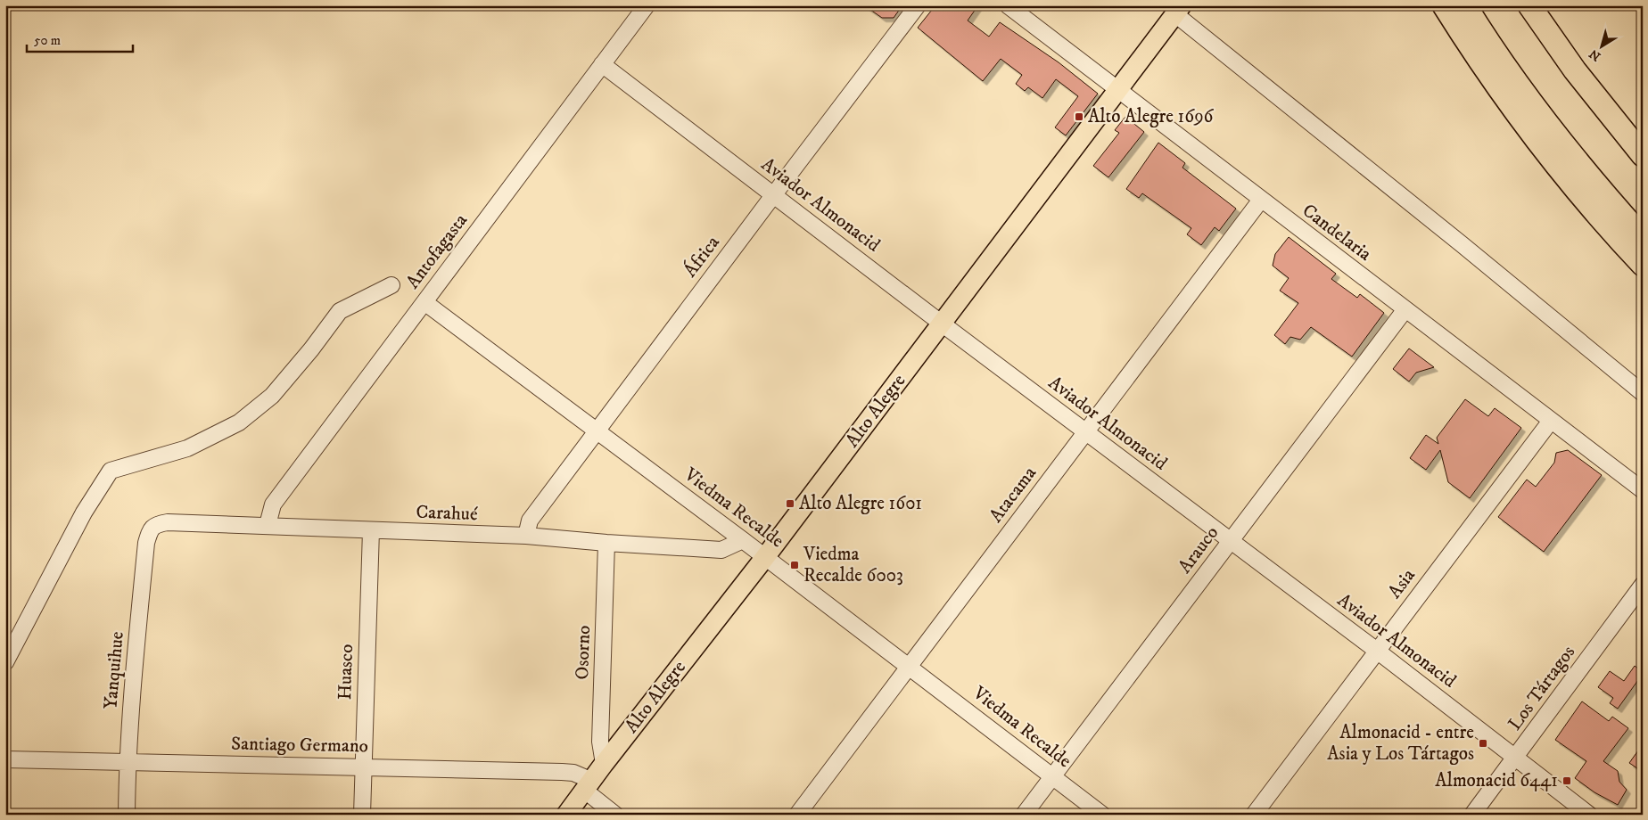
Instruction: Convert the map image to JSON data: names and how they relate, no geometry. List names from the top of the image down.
{
  "streets": {
    "main road": ["Alto Alegre"],
    "street": [
      "Aviador Almonacid",
      "Candelaria",
      "Antofagasta",
      "África",
      "Atacama",
      "Viedma Recalde",
      "Carahué",
      "Arauco",
      "Asia",
      "Osorno",
      "Yanquihue",
      "Huasco",
      "Los Tártagos",
      "Santiago Germano"
    ]
  },
  "crossings": [
    ["Aviador Almonacid", "Antofagasta"],
    ["Aviador Almonacid", "África"],
    ["Aviador Almonacid", "Alto Alegre"],
    ["Aviador Almonacid", "Atacama"],
    ["Aviador Almonacid", "Arauco"],
    ["Aviador Almonacid", "Asia"],
    ["Aviador Almonacid", "Los Tártagos"],
    ["Candelaria", "Alto Alegre"],
    ["Candelaria", "Atacama"],
    ["Candelaria", "Arauco"],
    ["Candelaria", "Asia"],
    ["Antofagasta", "Viedma Recalde"],
    ["Antofagasta", "Carahué"],
    ["África", "Viedma Recalde"],
    ["África", "Carahué"],
    ["Alto Alegre", "Viedma Recalde"],
    ["Alto Alegre", "Osorno"],
    ["Alto Alegre", "Santiago Germano"],
    ["Atacama", "Viedma Recalde"],
    ["Viedma Recalde", "Carahué"],
    ["Viedma Recalde", "Arauco"],
    ["Carahué", "Osorno"],
    ["Carahué", "Yanquihue"],
    ["Carahué", "Huasco"],
    ["Yanquihue", "Santiago Germano"],
    ["Huasco", "Santiago Germano"]
  ],
  "places": {
    "transit": [
      "Alto Alegre 1696",
      "Alto Alegre 1601",
      "Viedma Recalde 6003",
      "Almonacid - entre Asia y Los Tártagos",
      "Almonacid 6441"
    ]
  },
  "scale_bar": "50 m",
  "north": "bottom left"
}
